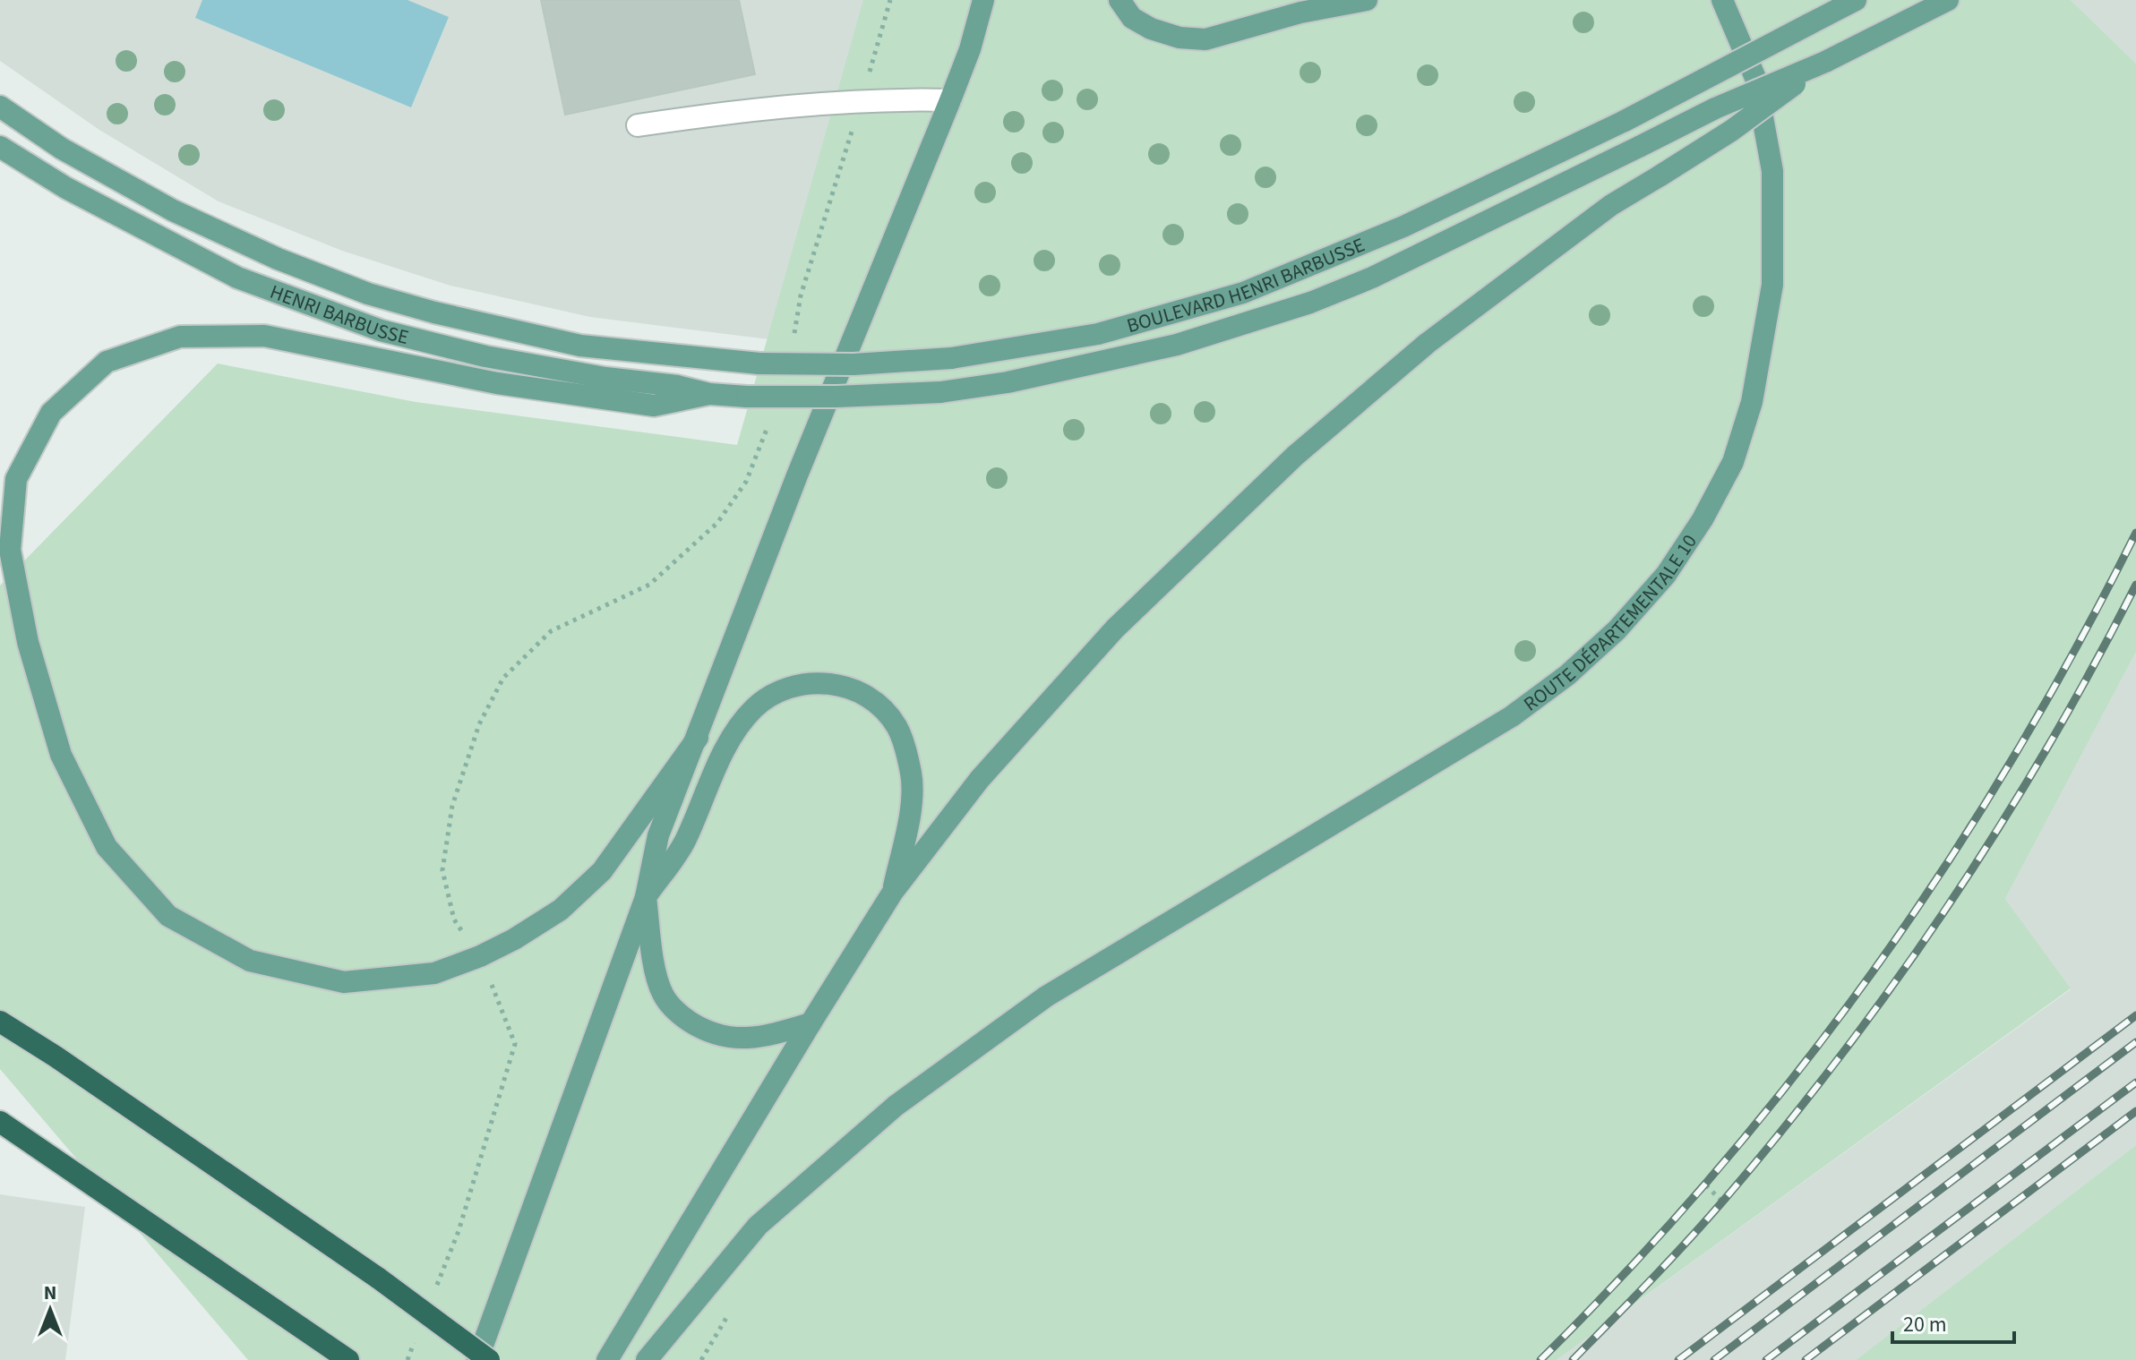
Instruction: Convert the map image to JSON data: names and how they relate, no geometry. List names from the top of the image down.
{
  "streets": {
    "main road": ["BOULEVARD HENRI BARBUSSE", "HENRI BARBUSSE", "ROUTE DÉPARTEMENTALE 10"]
  },
  "crossings": [
    ["BOULEVARD HENRI BARBUSSE", "HENRI BARBUSSE"]
  ],
  "scale_bar": "20 m",
  "north": "top"
}
